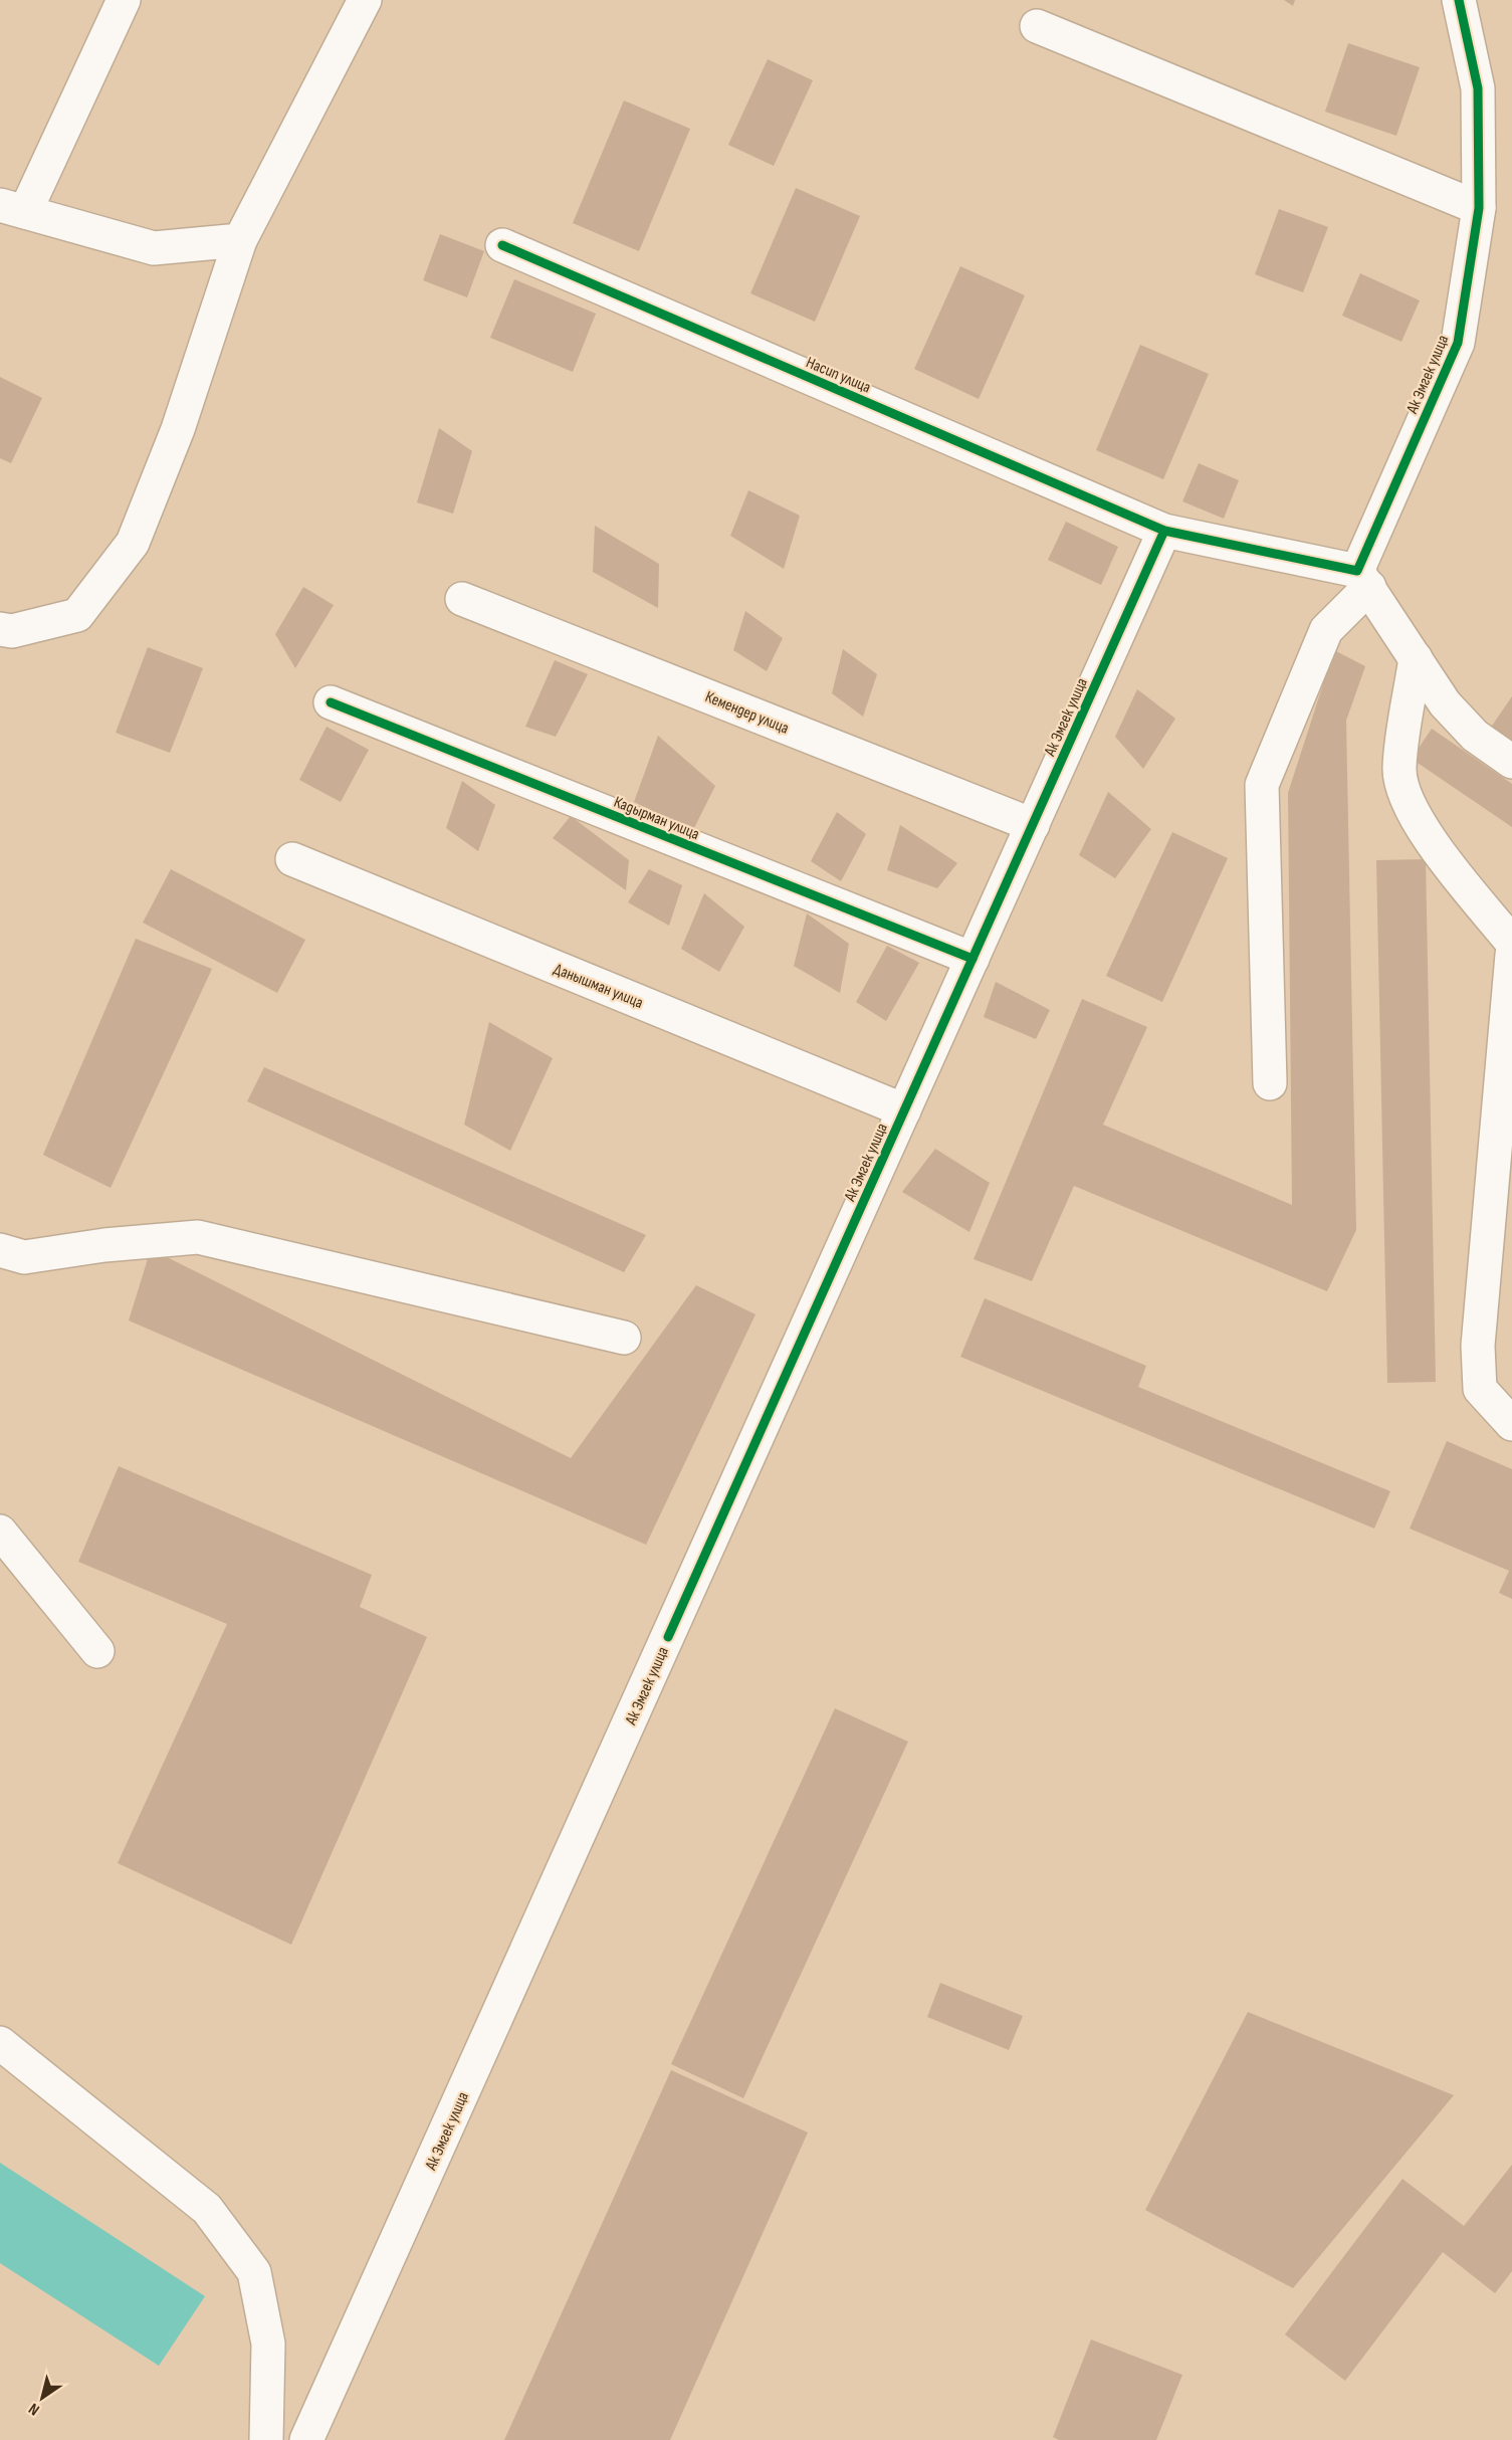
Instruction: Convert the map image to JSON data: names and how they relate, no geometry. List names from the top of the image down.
{
  "streets": {
    "street": [
      "Насип улица",
      "Ак Эмгек улица",
      "Кемендер улица",
      "Кадырман улица",
      "Данышман улица"
    ]
  },
  "crossings": [
    ["Насип улица", "Ак Эмгек улица"],
    ["Ак Эмгек улица", "Кемендер улица"],
    ["Ак Эмгек улица", "Кадырман улица"],
    ["Ак Эмгек улица", "Данышман улица"]
  ],
  "north": "bottom left"
}
